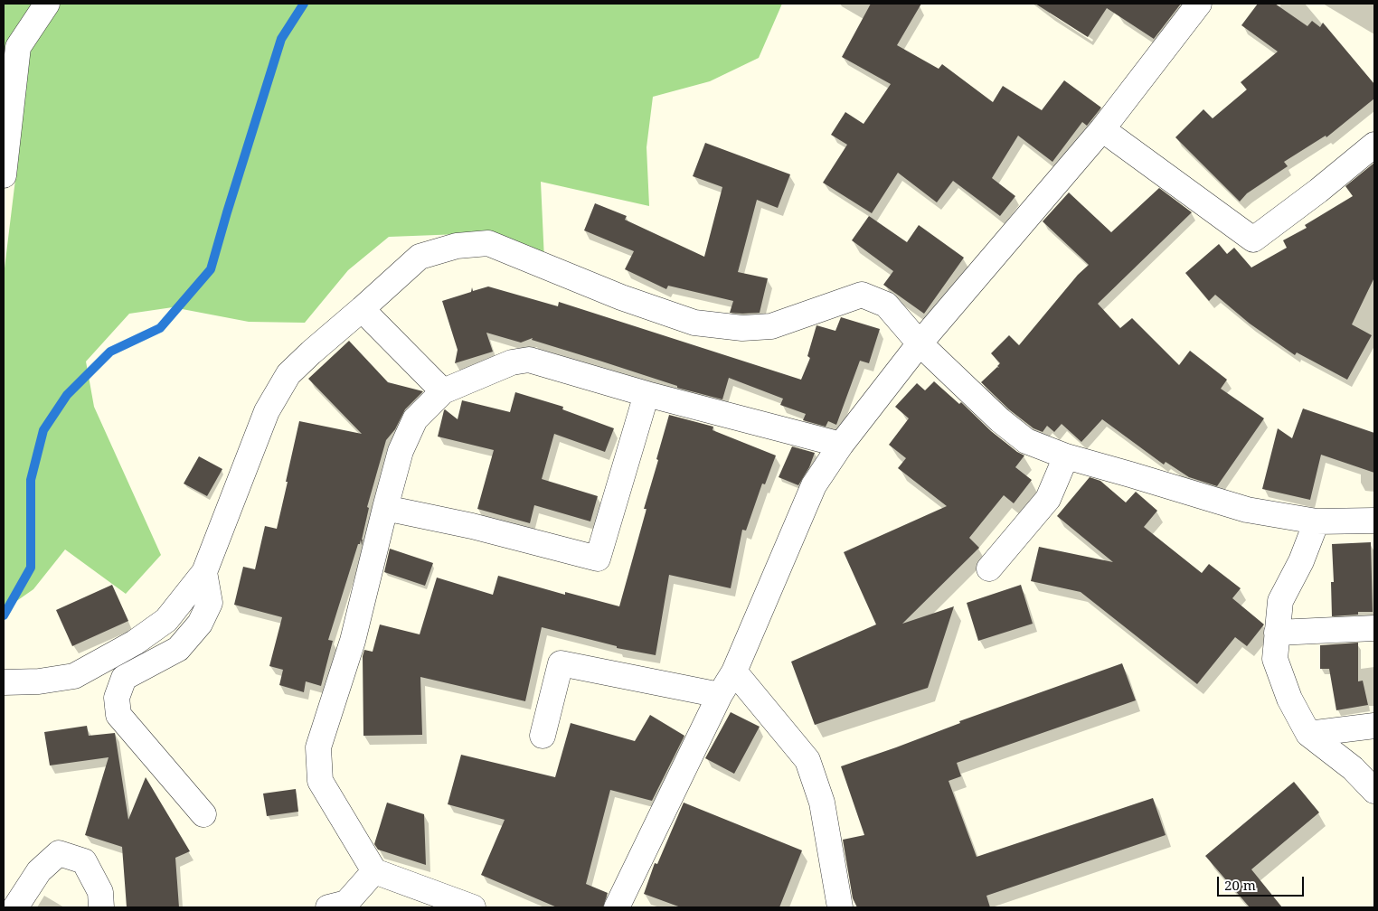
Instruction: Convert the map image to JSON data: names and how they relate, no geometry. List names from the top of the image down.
{
  "scale_bar": "20 m"
}
